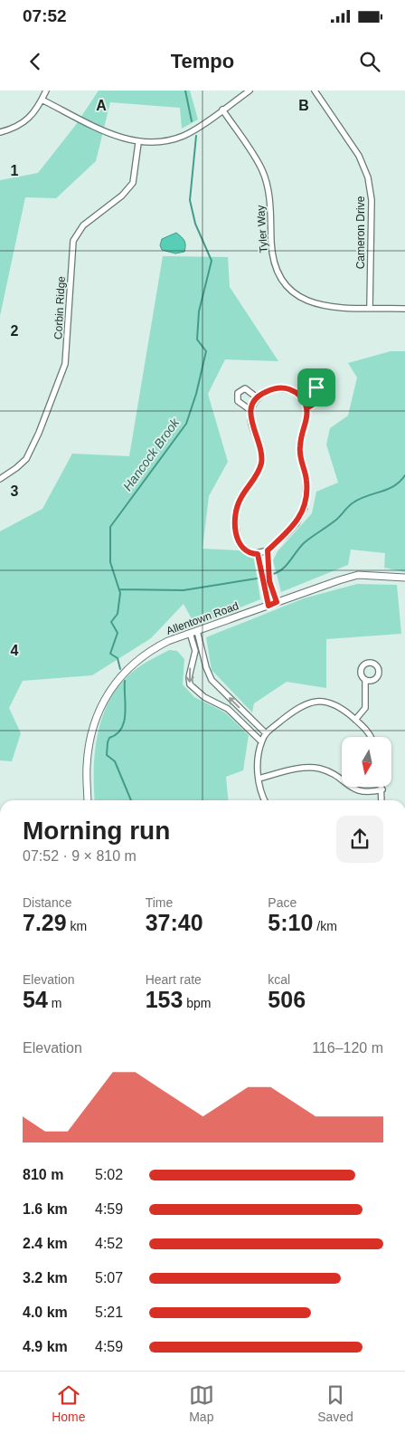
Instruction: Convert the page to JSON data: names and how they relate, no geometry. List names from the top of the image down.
{
  "streets": {
    "street": [
      "Tyler Way",
      "Cameron Drive",
      "Corbin Ridge",
      "Allentown Road"
    ]
  },
  "crossings": [
    ["Tyler Way", "Cameron Drive"]
  ],
  "water": ["Hancock Brook"],
  "north": "bottom",
  "page": {
    "status": "07:52",
    "header": "Tempo",
    "heading": ["Morning run", "07:52 · 9 × 810 m"],
    "stats": [
      ["Distance", "7.29 km"],
      ["Time", "37:40"],
      ["Pace", "5:10 /km"],
      ["Elevation", "54 m"],
      ["Heart rate", "153 bpm"],
      ["kcal", "506"]
    ],
    "chart": ["Elevation", "116–120 m"],
    "list": [
      {
        "name": "810 m",
        "note": "5:02"
      },
      {
        "name": "1.6 km",
        "note": "4:59"
      },
      {
        "name": "2.4 km",
        "note": "4:52"
      },
      {
        "name": "3.2 km",
        "note": "5:07"
      },
      {
        "name": "4.0 km",
        "note": "5:21"
      },
      {
        "name": "4.9 km",
        "note": "4:59"
      }
    ],
    "tabs": ["Home", "Map", "Saved"]
  },
  "grid": {
    "columns": ["A", "B"],
    "rows": [
      "1",
      "2",
      "3",
      "4"
    ]
  }
}
